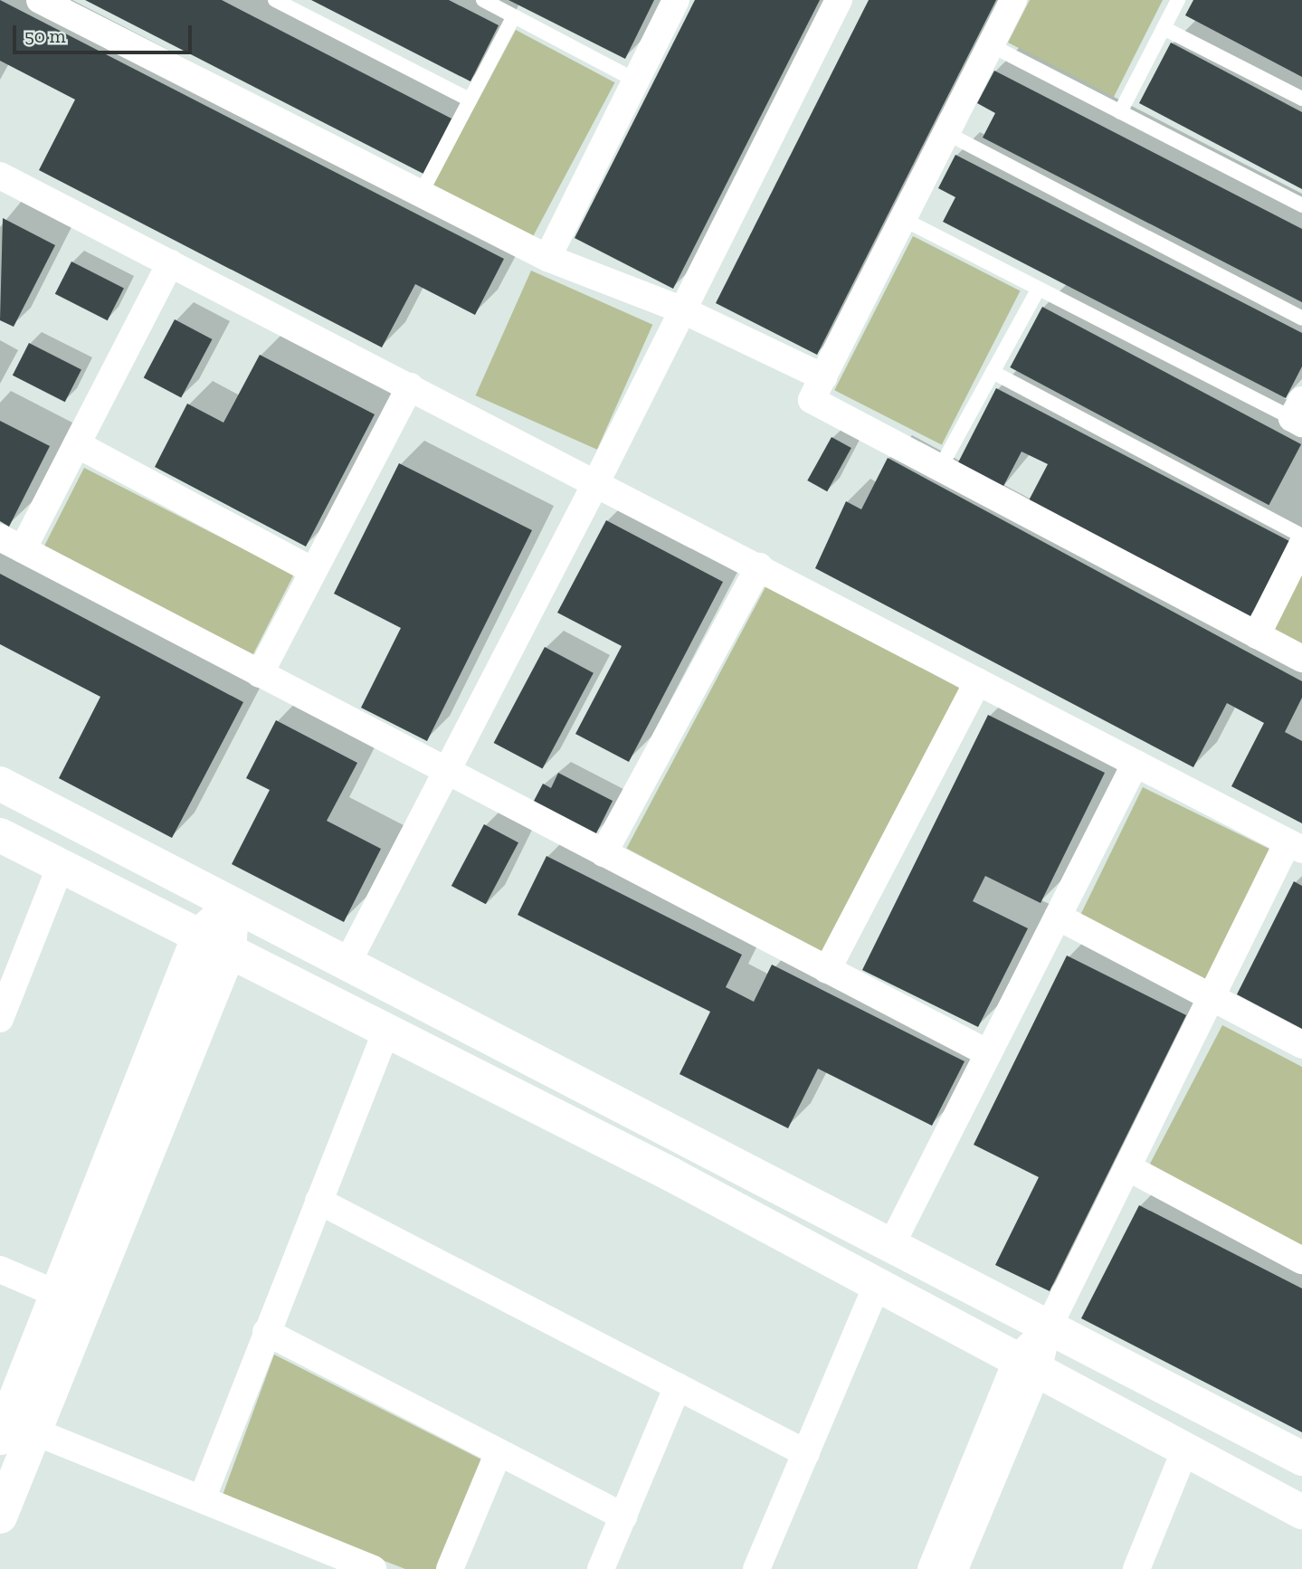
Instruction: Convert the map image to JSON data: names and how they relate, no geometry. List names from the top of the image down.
{
  "scale_bar": "50 m"
}
